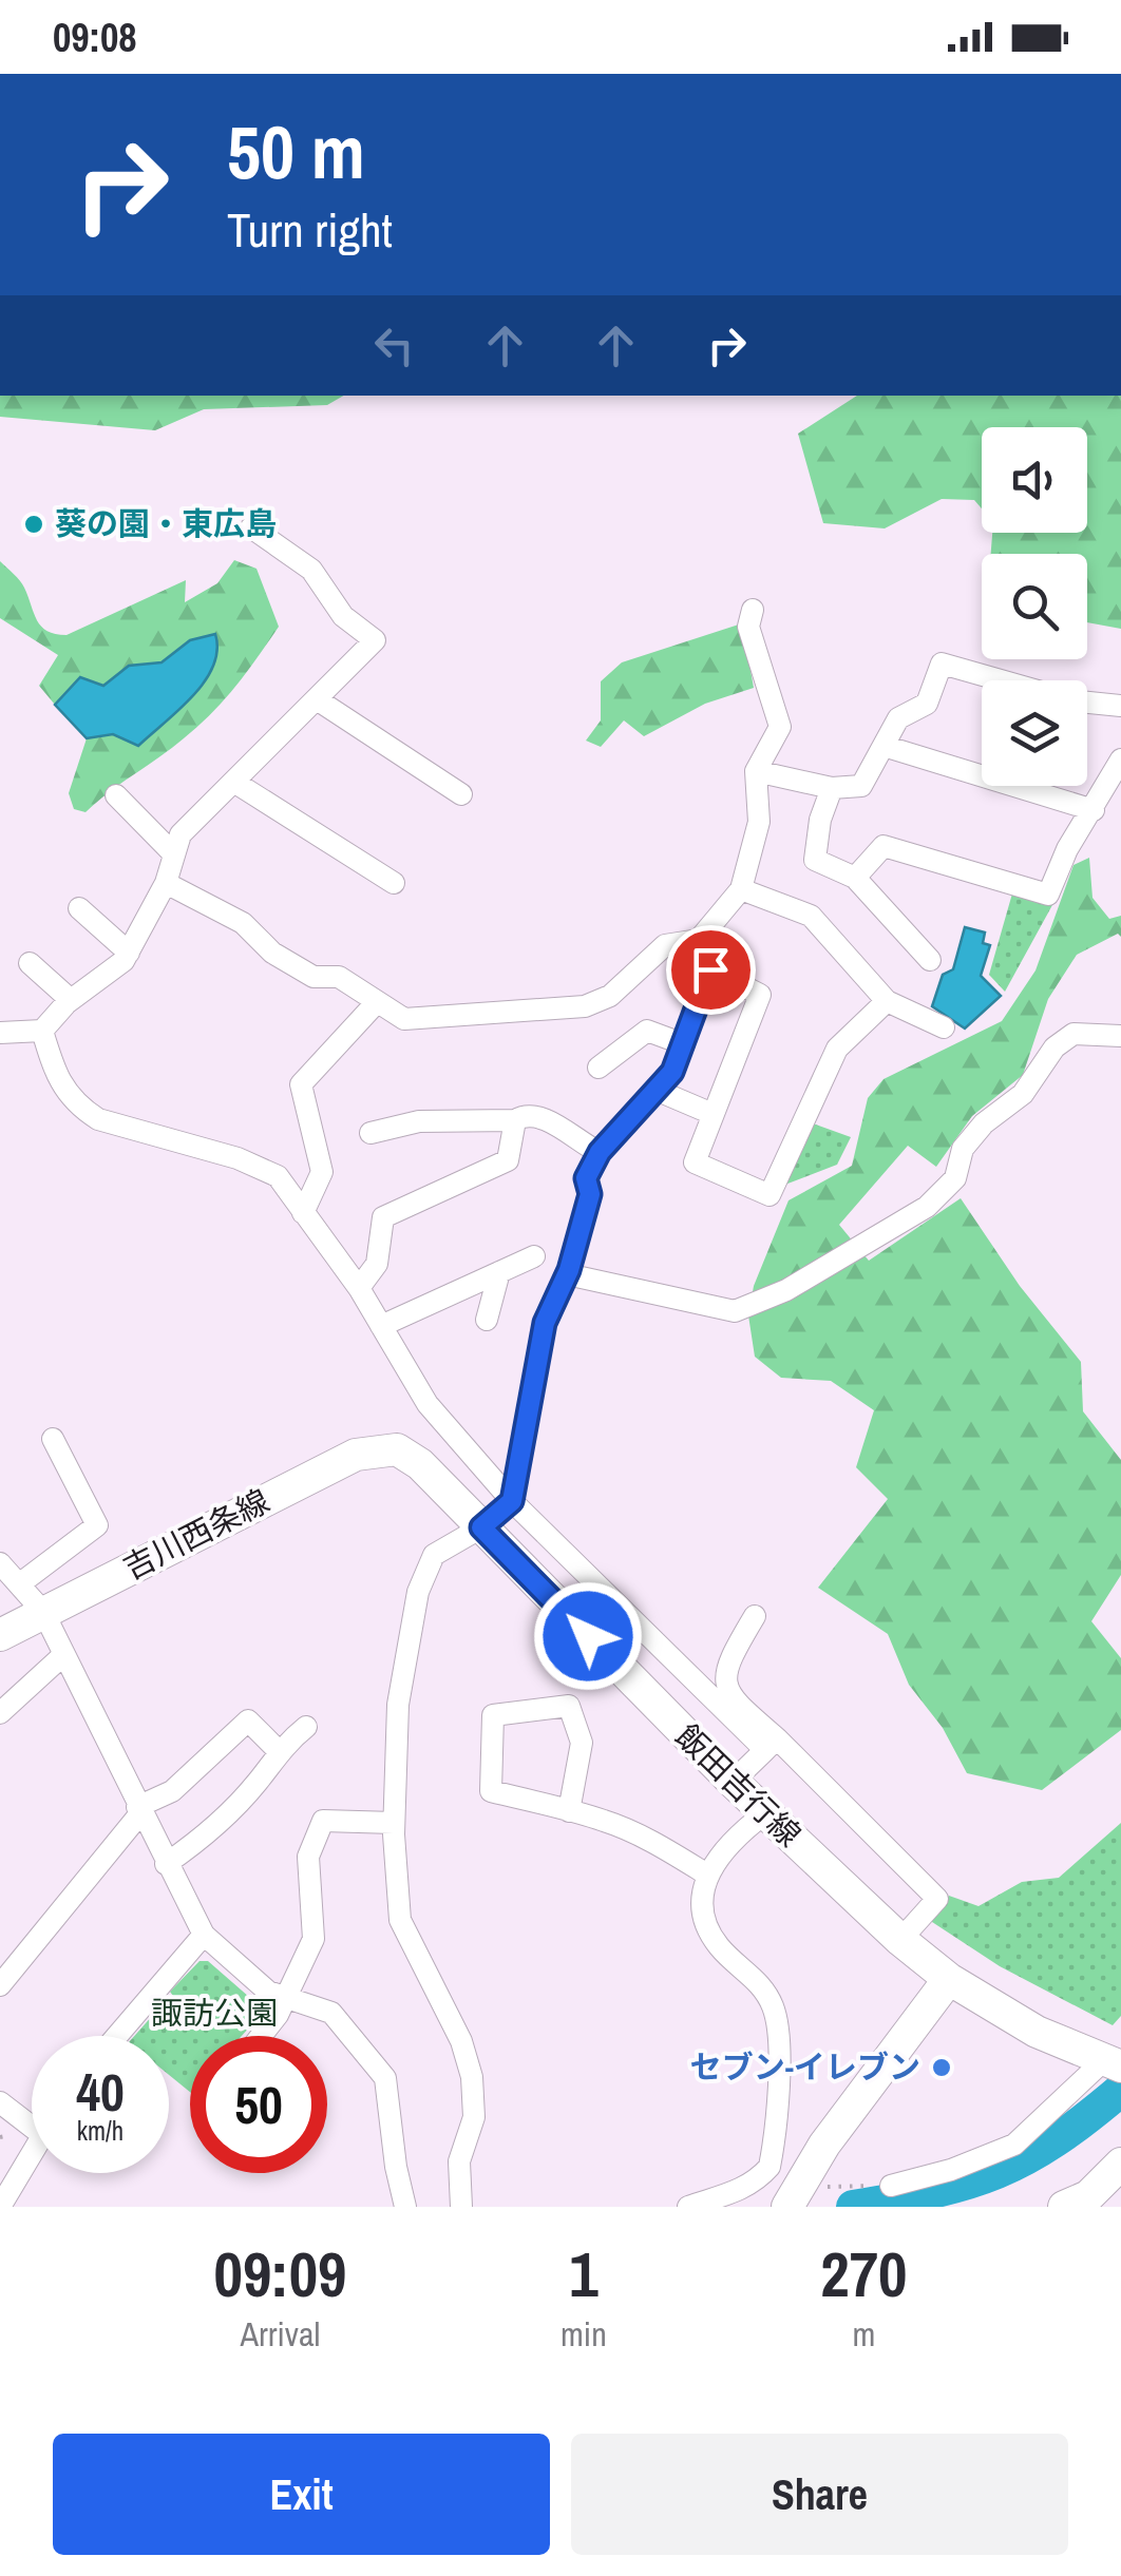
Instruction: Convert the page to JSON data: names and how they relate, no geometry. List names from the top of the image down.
{
  "streets": {
    "main road": ["吉川西条線", "飯田吉行線"]
  },
  "crossings": [
    ["吉川西条線", "飯田吉行線"]
  ],
  "parks": ["諏訪公園"],
  "places": ["葵の園・東広島", "セブン-イレブン"],
  "page": {
    "status": "09:08",
    "turn": ["50 m", "Turn right"],
    "speed": "40 km/h",
    "limit": "50",
    "eta": [
      "09:09",
      "Arrival",
      "1",
      "min",
      "270",
      "m"
    ],
    "buttons": ["Exit", "Share"]
  }
}
